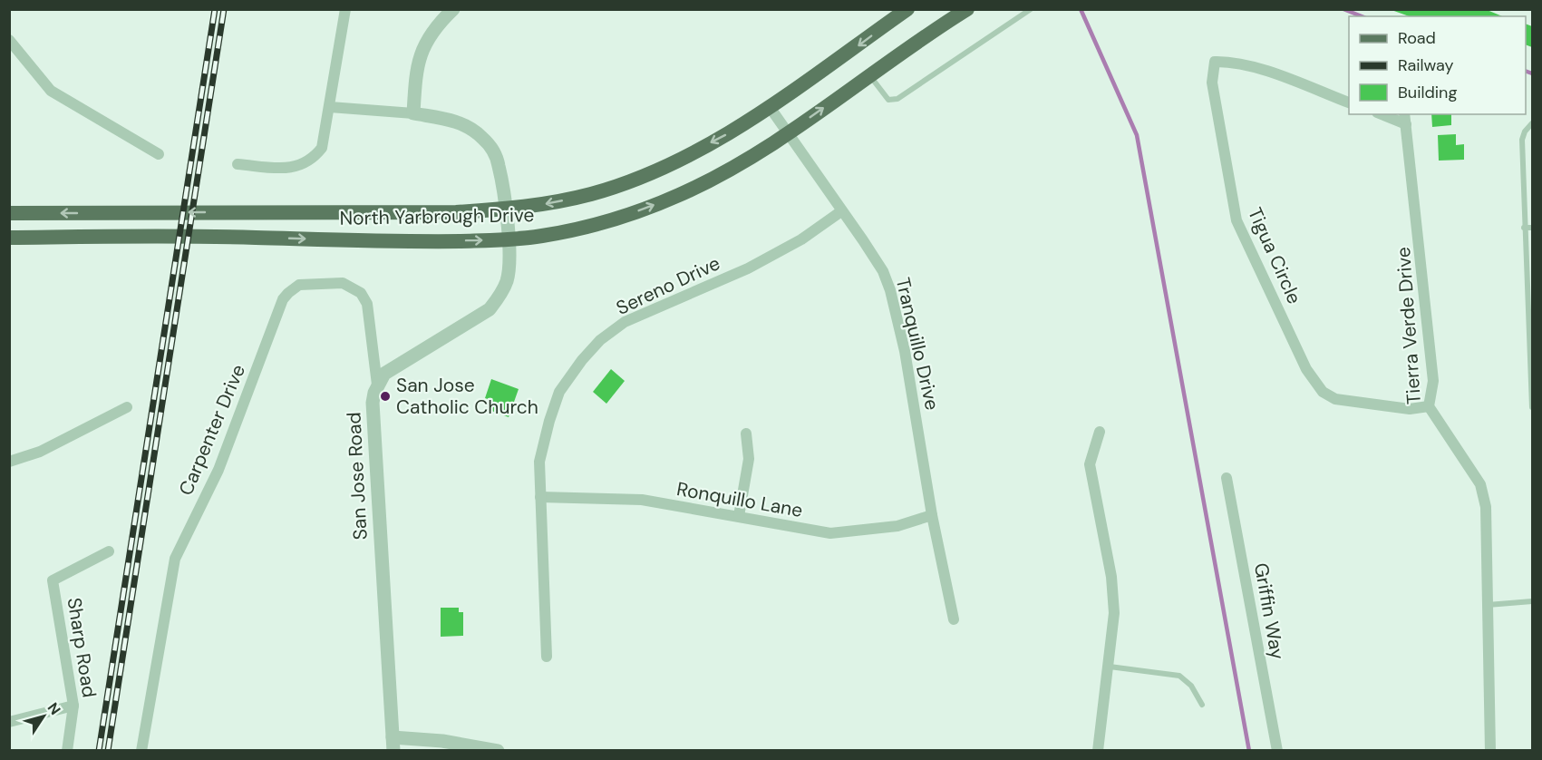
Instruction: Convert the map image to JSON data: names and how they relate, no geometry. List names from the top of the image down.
{
  "streets": {
    "main road": ["North Yarbrough Drive"],
    "street": [
      "Tigua Circle",
      "Sereno Drive",
      "Tierra Verde Drive",
      "Tranquillo Drive",
      "Carpenter Drive",
      "San Jose Road",
      "Ronquillo Lane",
      "Griffin Way",
      "Sharp Road"
    ]
  },
  "crossings": [
    ["North Yarbrough Drive", "Tranquillo Drive"],
    ["Tigua Circle", "Tierra Verde Drive"],
    ["Sereno Drive", "Tranquillo Drive"],
    ["Sereno Drive", "Ronquillo Lane"],
    ["Tranquillo Drive", "Ronquillo Lane"],
    ["Carpenter Drive", "San Jose Road"]
  ],
  "places": ["San Jose Catholic Church"],
  "legend": ["Road", "Railway", "Building"],
  "north": "top right"
}
